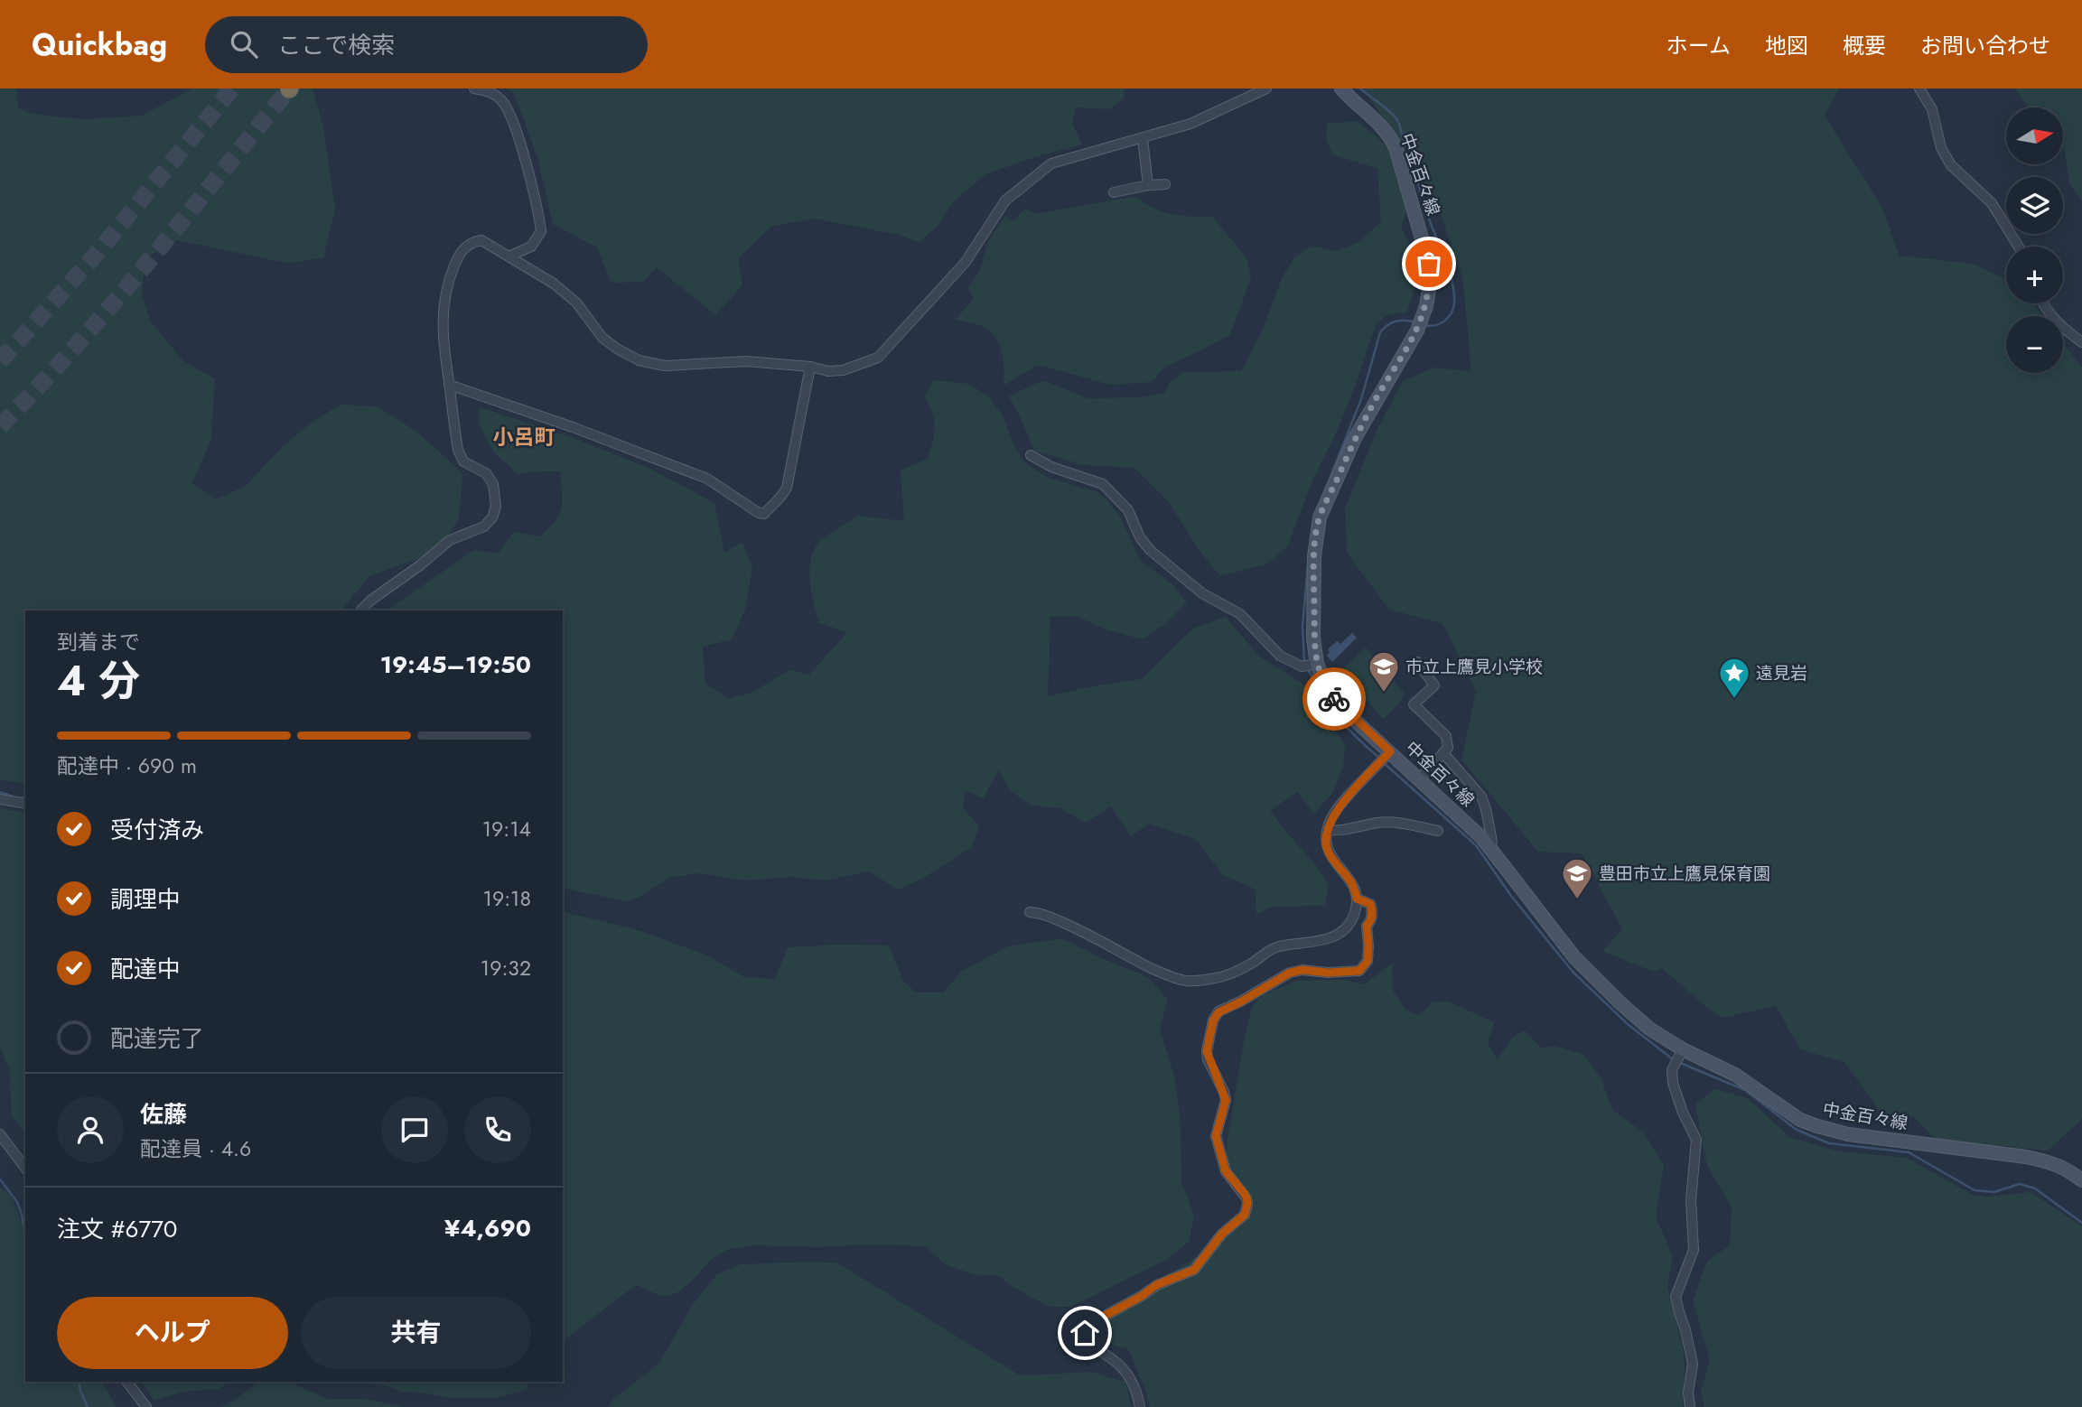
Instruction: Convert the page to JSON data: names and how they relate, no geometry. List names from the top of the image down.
{
  "streets": {
    "main road": ["中金百々線"]
  },
  "districts": ["小呂町"],
  "places": {
    "school or university": ["市立上鷹見小学校", "豊田市立上鷹見保育園"],
    "place": ["遠見岩"]
  },
  "north": "right",
  "page": {
    "header": "Quickbag",
    "search": "ここで検索",
    "nav": [
      "ホーム",
      "地図",
      "概要",
      "お問い合わせ"
    ],
    "map_buttons": ["+", "−"],
    "heading": ["4 分", "到着まで", "19:45–19:50"],
    "panel": [
      "佐藤",
      "配達員 · 4.6",
      "注文 #6770",
      "¥4,690"
    ],
    "bar": "配達中 · 690 m",
    "list": [
      ["受付済み", "19:14"],
      ["調理中", "19:18"],
      ["配達中", "19:32"],
      "配達完了"
    ],
    "buttons": ["ヘルプ", "共有"]
  }
}
